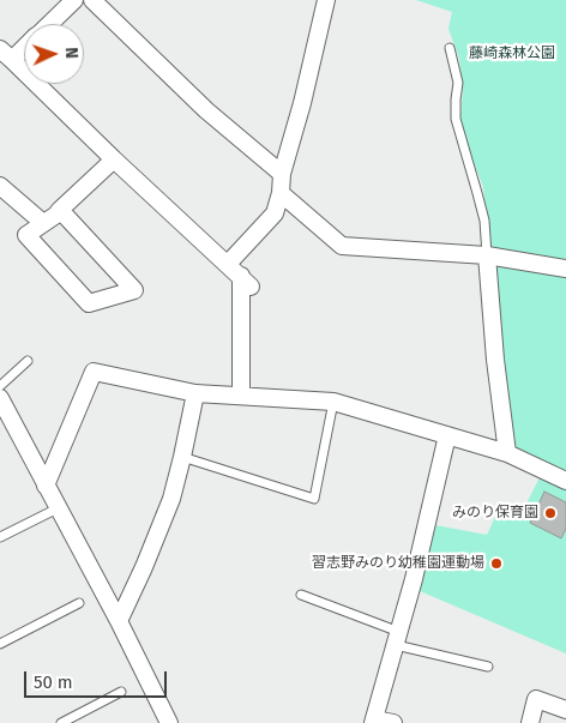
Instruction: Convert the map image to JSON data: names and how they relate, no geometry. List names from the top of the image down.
{
  "parks": ["藤崎森林公園"],
  "places": ["みのり保育園", "習志野みのり幼稚園運動場"],
  "scale_bar": "50 m",
  "north": "right"
}
